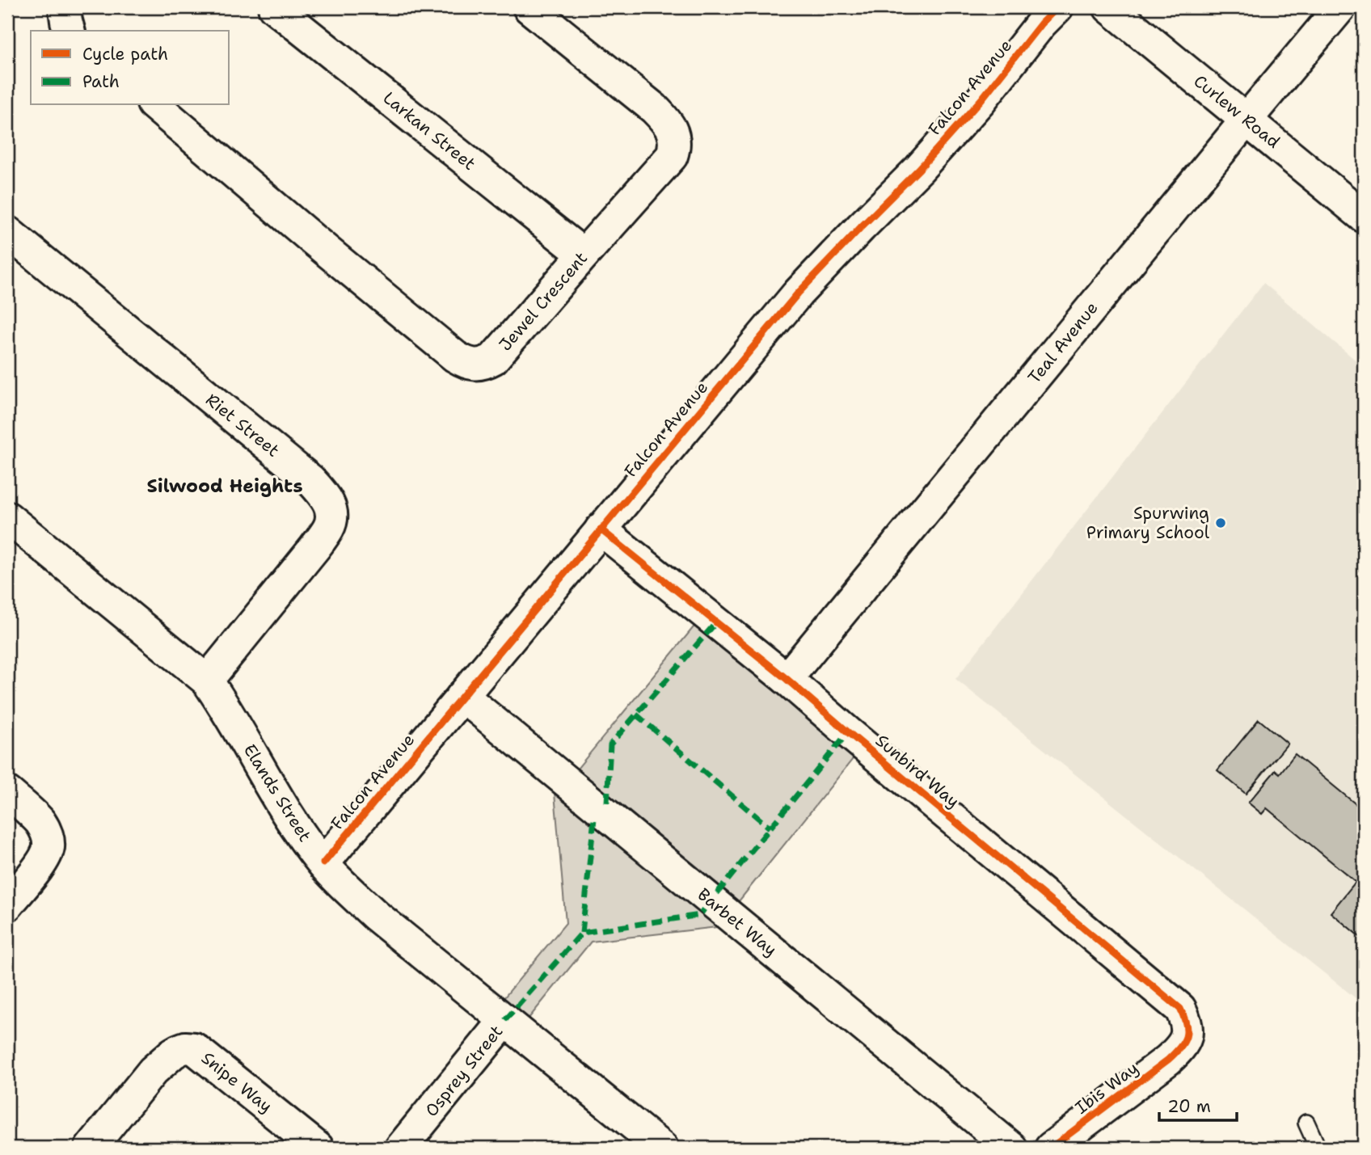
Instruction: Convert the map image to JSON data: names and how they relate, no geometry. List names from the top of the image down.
{
  "streets": {
    "street": [
      "Falcon Avenue",
      "Curlew Road",
      "Larkan Street",
      "Jewel Crescent",
      "Teal Avenue",
      "Riet Street",
      "Sunbird Way",
      "Elands Street",
      "Barbet Way",
      "Osprey Street",
      "Snipe Way",
      "Ibis Way"
    ]
  },
  "crossings": [
    ["Falcon Avenue", "Sunbird Way"],
    ["Falcon Avenue", "Elands Street"],
    ["Falcon Avenue", "Barbet Way"],
    ["Curlew Road", "Teal Avenue"],
    ["Larkan Street", "Jewel Crescent"],
    ["Teal Avenue", "Sunbird Way"],
    ["Riet Street", "Elands Street"],
    ["Sunbird Way", "Ibis Way"],
    ["Elands Street", "Osprey Street"]
  ],
  "districts": ["Silwood Heights"],
  "places": ["Spurwing Primary School"],
  "legend": ["Cycle path", "Path"],
  "scale_bar": "20 m"
}
